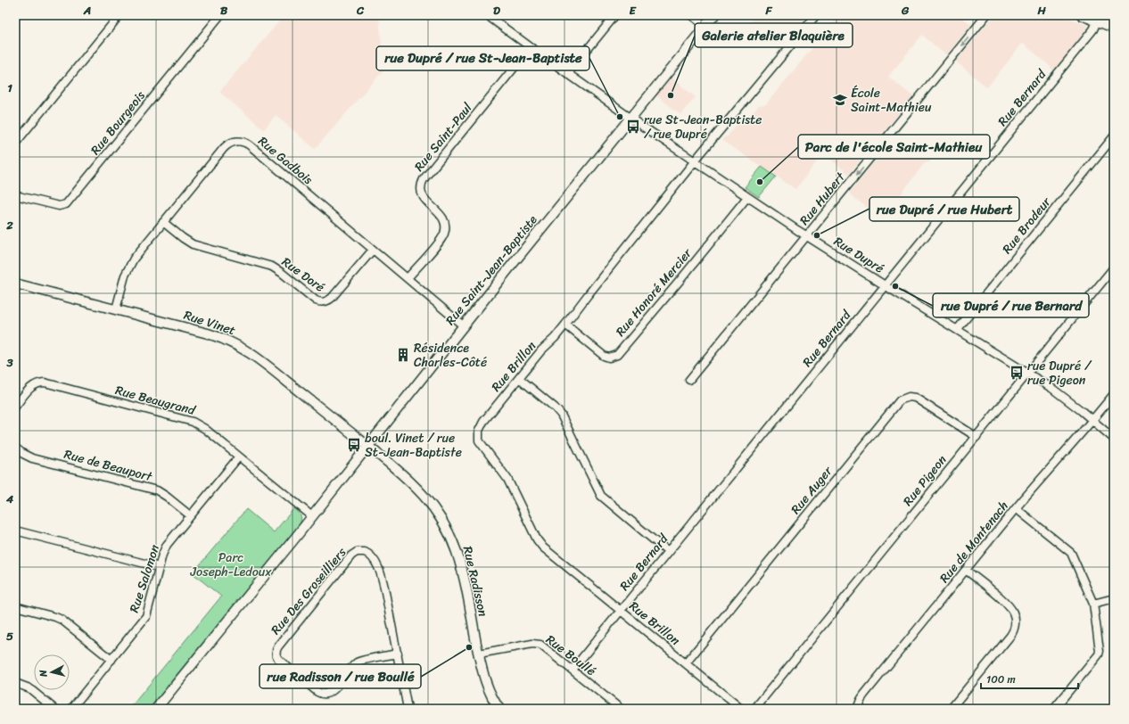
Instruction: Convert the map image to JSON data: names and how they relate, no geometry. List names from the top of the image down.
{
  "streets": {
    "street": [
      "Rue Bernard",
      "Rue Bourgeois",
      "Rue Saint-Paul",
      "Rue Gadbois",
      "Rue Hubert",
      "Rue Brodeur",
      "Rue Dupré",
      "Rue Saint-Jean-Baptiste",
      "Rue Doré",
      "Rue Honoré Mercier",
      "Rue Vinet",
      "Rue Brillon",
      "Rue Beaugrand",
      "Rue de Beauport",
      "Rue Pigeon",
      "Rue Auger",
      "Rue de Montenach",
      "Rue Salomon",
      "Rue Radisson",
      "Rue Des Groseilliers",
      "Rue Boullé"
    ]
  },
  "crossings": [
    ["Rue Bernard", "Rue Dupré"],
    ["Rue Bernard", "Rue Brillon"],
    ["Rue Bernard", "Rue Boullé"],
    ["Rue Saint-Paul", "Rue Gadbois"],
    ["Rue Saint-Paul", "Rue Dupré"],
    ["Rue Gadbois", "Rue Saint-Jean-Baptiste"],
    ["Rue Gadbois", "Rue Doré"],
    ["Rue Gadbois", "Rue Vinet"],
    ["Rue Hubert", "Rue Dupré"],
    ["Rue Brodeur", "Rue Dupré"],
    ["Rue Dupré", "Rue Saint-Jean-Baptiste"],
    ["Rue Dupré", "Rue Honoré Mercier"],
    ["Rue Dupré", "Rue Brillon"],
    ["Rue Dupré", "Rue Pigeon"],
    ["Rue Dupré", "Rue de Montenach"],
    ["Rue Saint-Jean-Baptiste", "Rue Vinet"],
    ["Rue Saint-Jean-Baptiste", "Rue Beaugrand"],
    ["Rue Saint-Jean-Baptiste", "Rue Radisson"],
    ["Rue Honoré Mercier", "Rue Brillon"],
    ["Rue Vinet", "Rue Radisson"],
    ["Rue Brillon", "Rue Auger"],
    ["Rue Beaugrand", "Rue Salomon"],
    ["Rue de Beauport", "Rue Salomon"],
    ["Rue Pigeon", "Rue Auger"],
    ["Rue Radisson", "Rue Boullé"]
  ],
  "one_way": ["Rue Hubert"],
  "parks": ["Parc Joseph-Ledoux"],
  "places": {
    "other": [
      "Galerie atelier Blaquière",
      "rue Dupré / rue St-Jean-Baptiste",
      "Parc de l'école Saint-Mathieu",
      "rue Dupré / rue Hubert",
      "rue Dupré / rue Bernard",
      "rue Radisson / rue Boullé"
    ],
    "school or university": ["École Saint-Mathieu"],
    "bus stop": ["rue St-Jean-Baptiste / rue Dupré", "rue Dupré / rue Pigeon", "boul. Vinet / rue St-Jean-Baptiste"],
    "building": ["Résidence Charles-Côté"]
  },
  "scale_bar": "100 m",
  "north": "left",
  "grid": {
    "columns": [
      "A",
      "B",
      "C",
      "D",
      "E",
      "F",
      "G",
      "H"
    ],
    "rows": [
      "1",
      "2",
      "3",
      "4",
      "5"
    ]
  }
}
